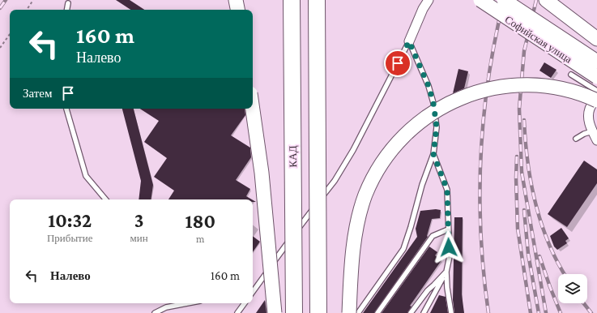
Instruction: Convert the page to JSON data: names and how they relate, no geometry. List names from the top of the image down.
{
  "streets": {
    "highway": ["КАД"],
    "main road": ["Софийская улица"]
  },
  "page": {
    "turn": ["160 m", "Налево"],
    "then": "Затем",
    "eta": [
      "10:32",
      "Прибытие",
      "3",
      "мин",
      "180",
      "m"
    ],
    "list": [
      {
        "name": "Налево",
        "value": "160 m"
      }
    ]
  }
}
